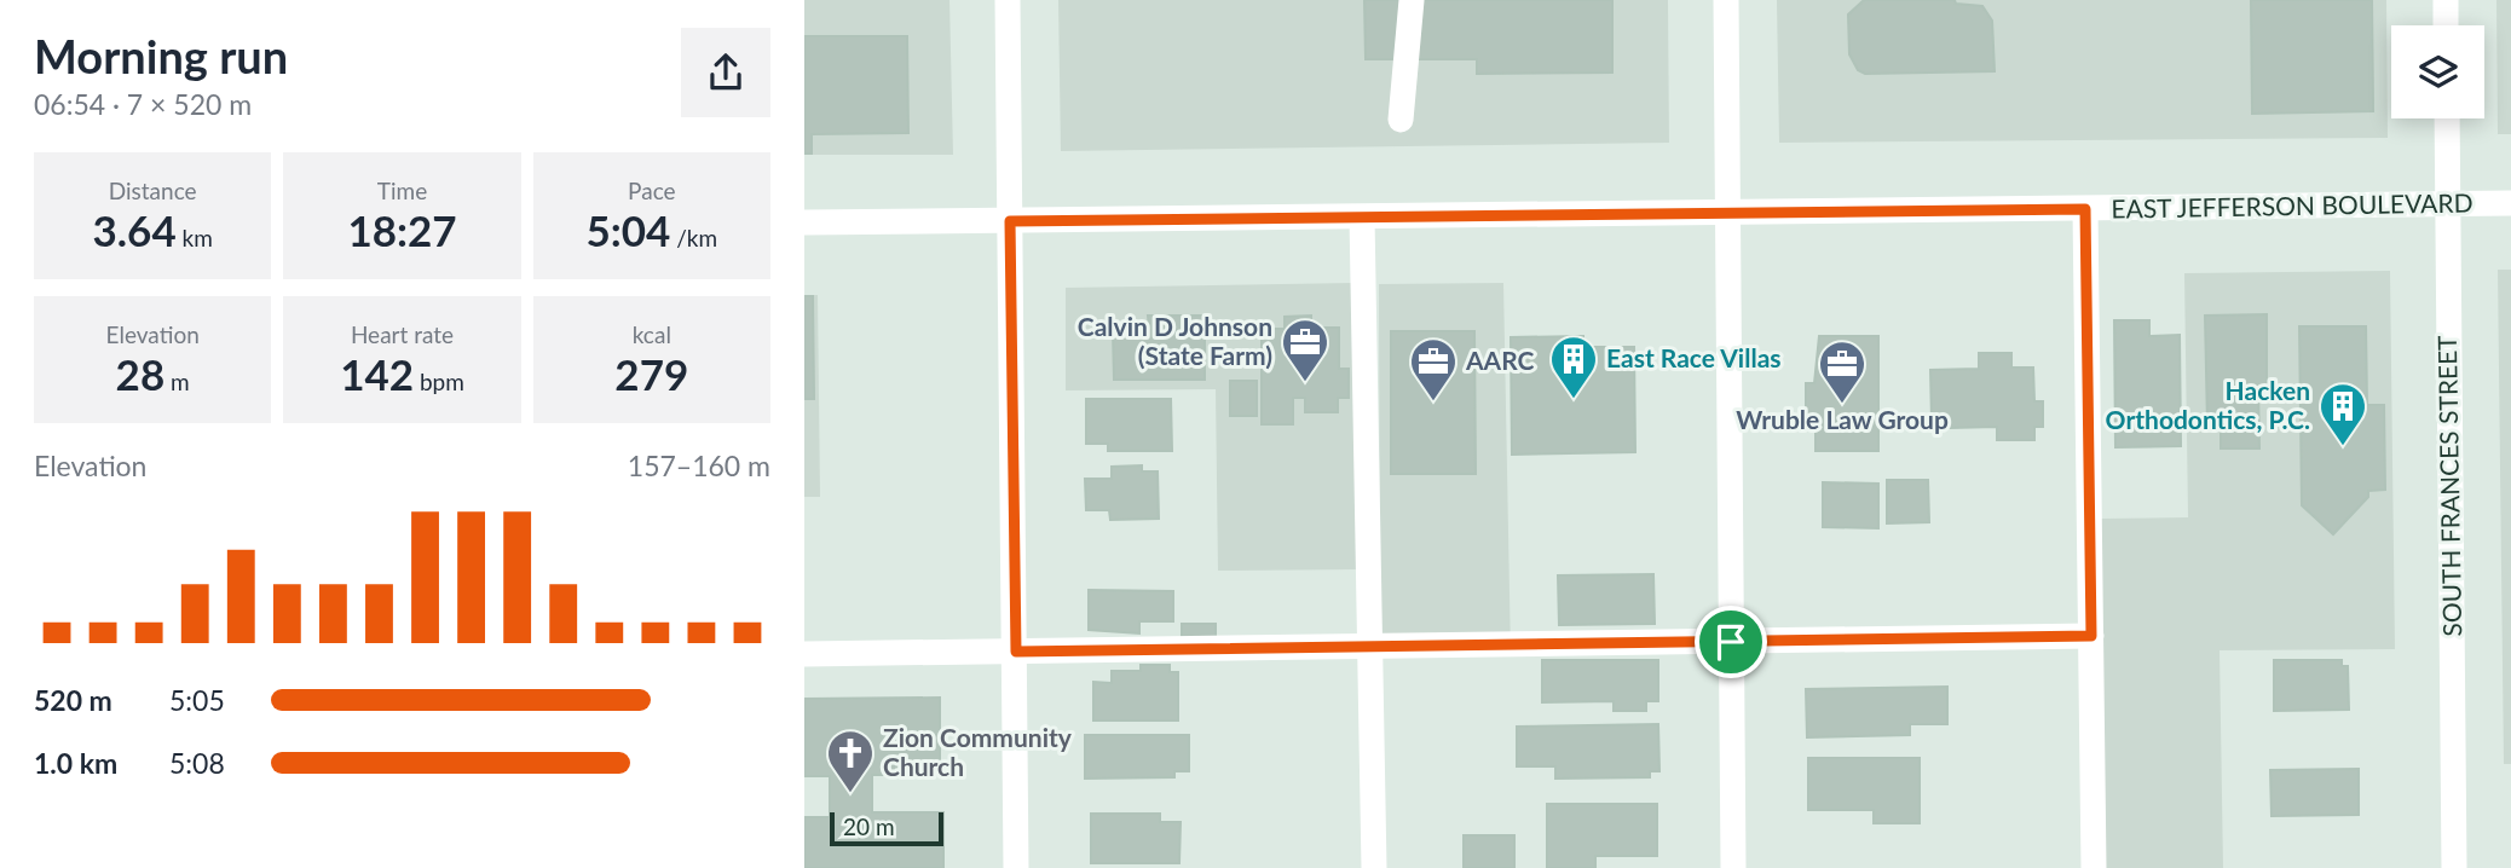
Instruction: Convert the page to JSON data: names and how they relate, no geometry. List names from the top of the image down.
{
  "streets": {
    "street": ["EAST JEFFERSON BOULEVARD", "SOUTH FRANCES STREET"]
  },
  "crossings": [
    ["EAST JEFFERSON BOULEVARD", "SOUTH FRANCES STREET"]
  ],
  "places": {
    "office": ["Calvin D Johnson (State Farm)", "AARC", "Wruble Law Group"],
    "building": ["East Race Villas", "Hacken Orthodontics, P.C."],
    "church": ["Zion Community Church"]
  },
  "scale_bar": "20 m",
  "page": {
    "heading": ["Morning run", "06:54 · 7 × 520 m"],
    "stats": [
      ["Distance", "3.64 km"],
      ["Time", "18:27"],
      ["Pace", "5:04 /km"],
      ["Elevation", "28 m"],
      ["Heart rate", "142 bpm"],
      ["kcal", "279"]
    ],
    "chart": ["Elevation", "157–160 m"],
    "list": [
      {
        "name": "520 m",
        "note": "5:05"
      },
      {
        "name": "1.0 km",
        "note": "5:08"
      }
    ],
    "scale": "20 m"
  }
}
